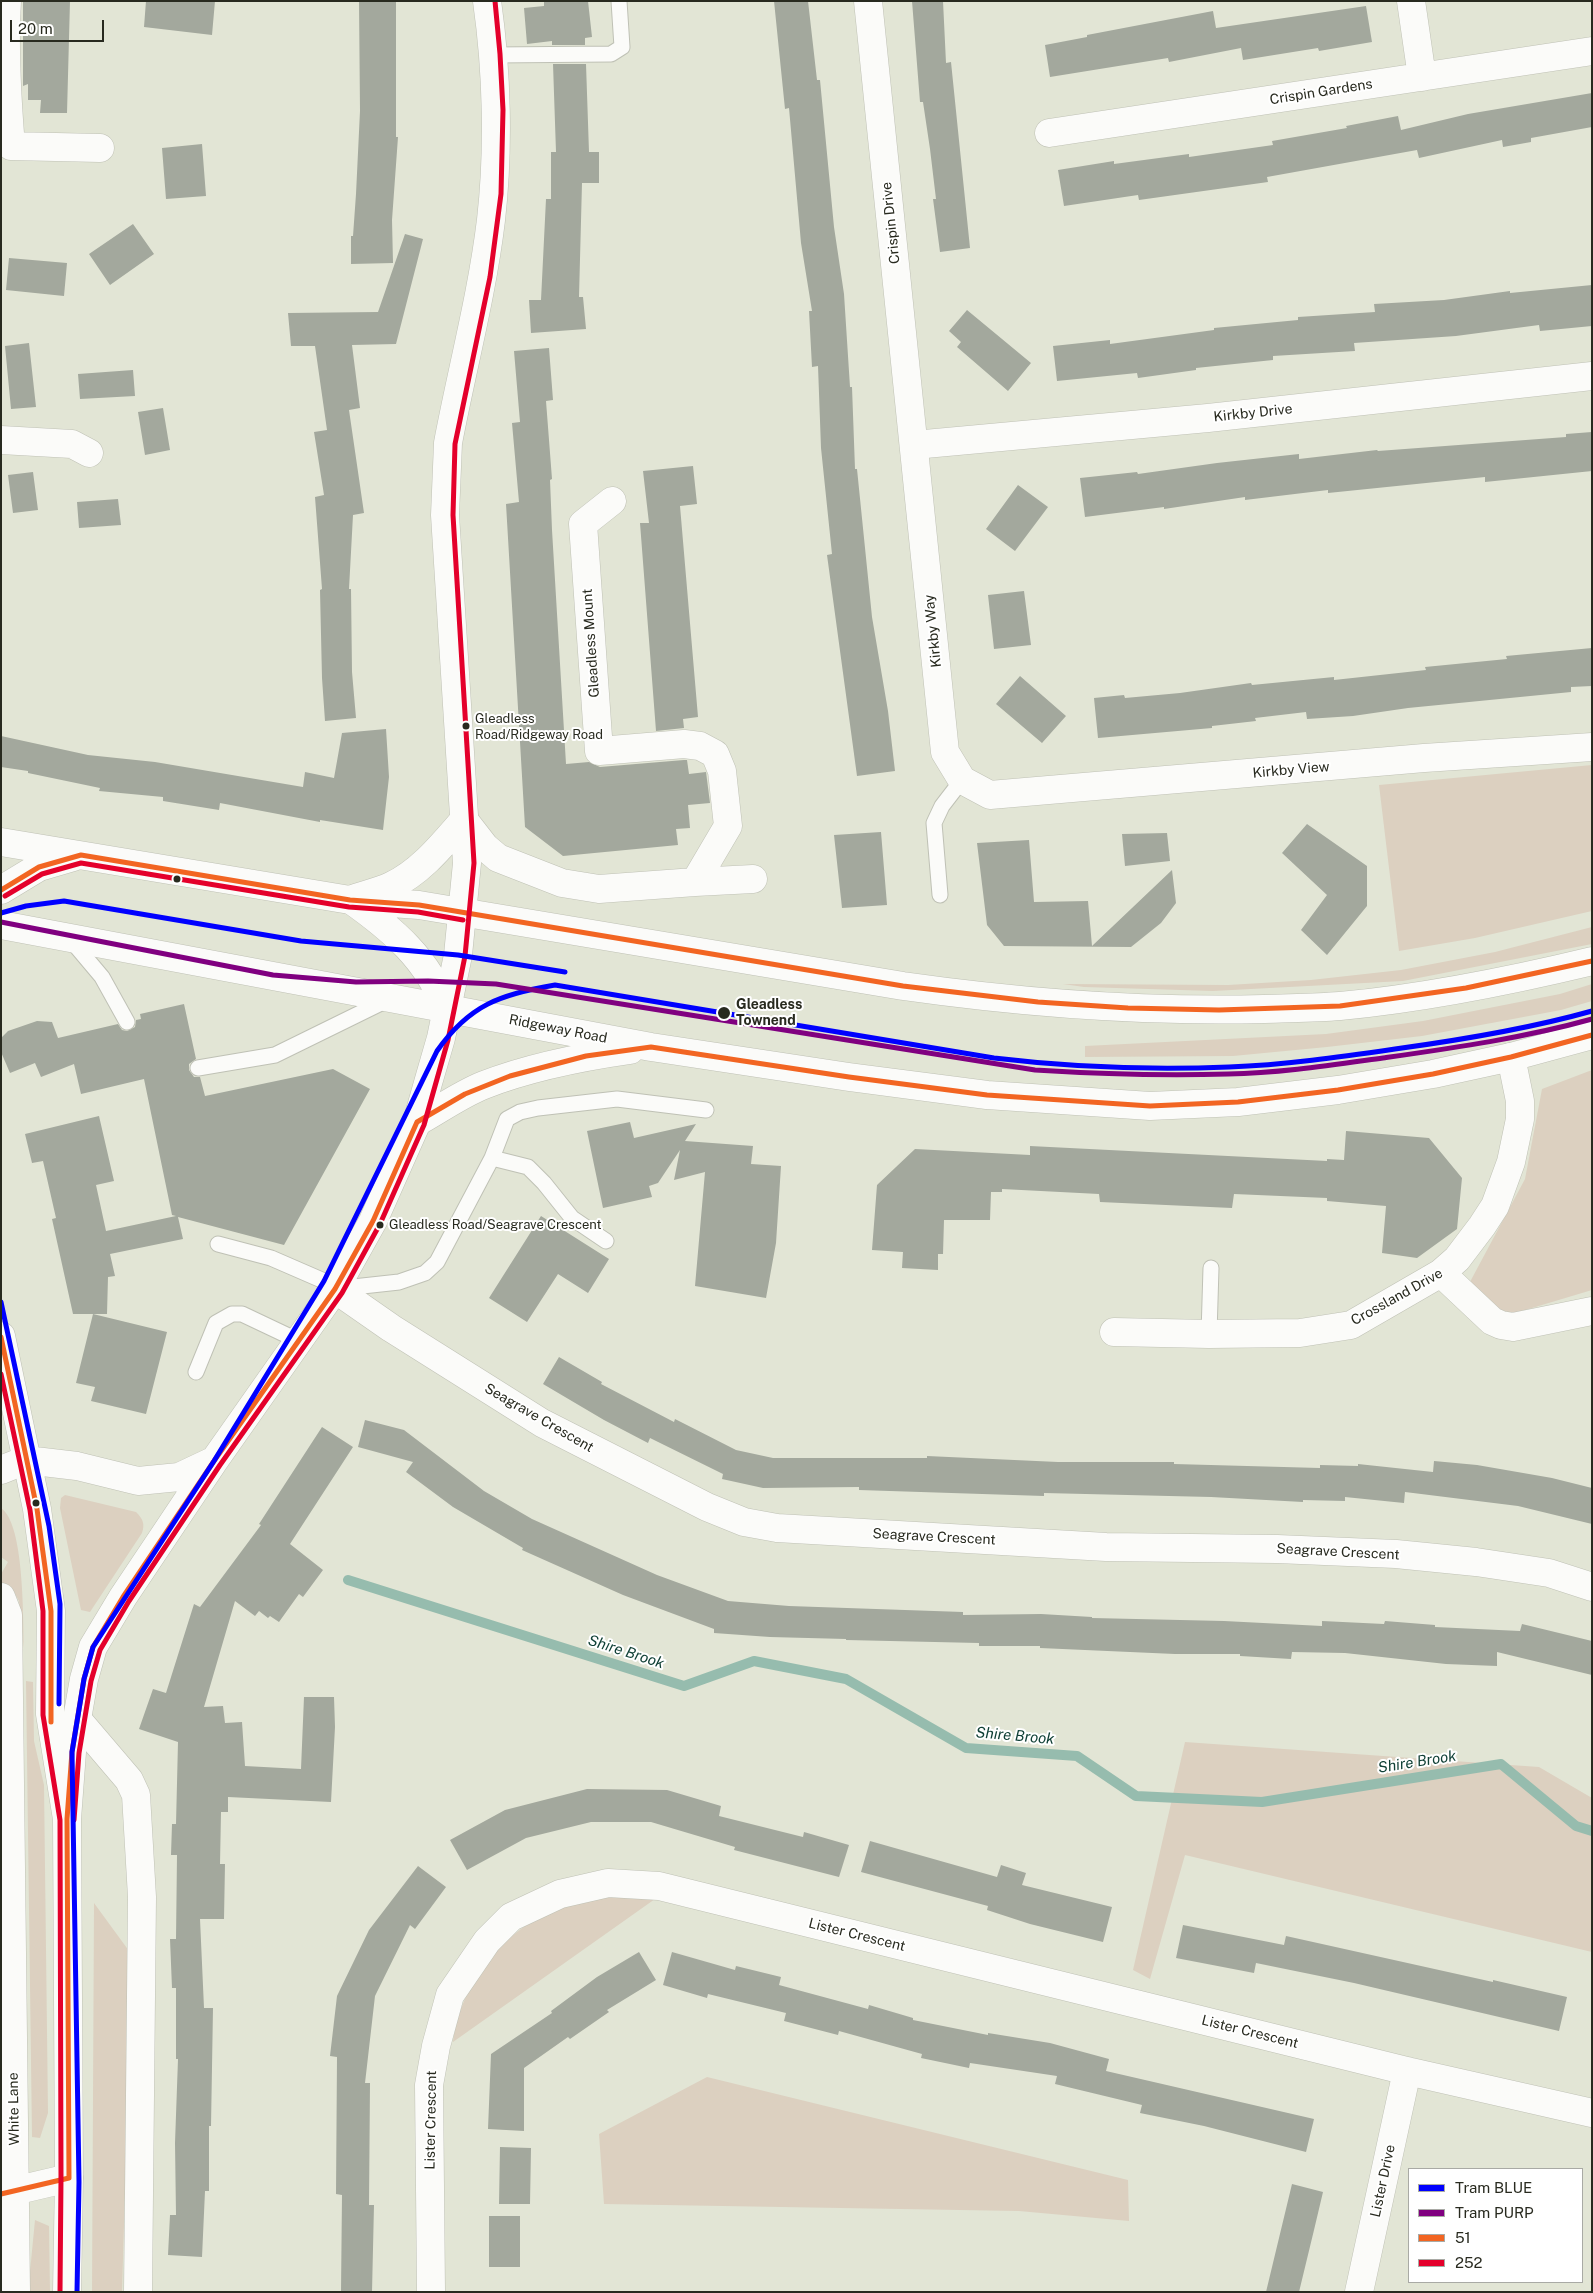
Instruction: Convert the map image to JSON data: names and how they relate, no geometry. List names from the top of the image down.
{
  "streets": {
    "main road": [
      "Crispin Gardens",
      "Crispin Drive",
      "Kirkby Drive",
      "Kirkby Way",
      "Gleadless Mount",
      "Kirkby View",
      "Ridgeway Road",
      "Crossland Drive",
      "Seagrave Crescent",
      "Lister Crescent",
      "White Lane",
      "Lister Drive"
    ]
  },
  "crossings": [
    ["Crispin Drive", "Kirkby Drive"],
    ["Crispin Drive", "Kirkby Way"],
    ["Kirkby Drive", "Kirkby Way"],
    ["Kirkby Way", "Kirkby View"],
    ["Ridgeway Road", "Crossland Drive"],
    ["Lister Crescent", "Lister Drive"]
  ],
  "water": ["Shire Brook"],
  "places": ["Gleadless Road/Ridgeway Road", "Gleadless Townend", "Gleadless Road/Seagrave Crescent"],
  "lines": [
    "transit line 252",
    "transit line 51",
    "tram line BLUE",
    "tram line PURP"
  ],
  "legend": [
    "Tram BLUE",
    "Tram PURP",
    "51",
    "252"
  ],
  "scale_bar": "20 m"
}
